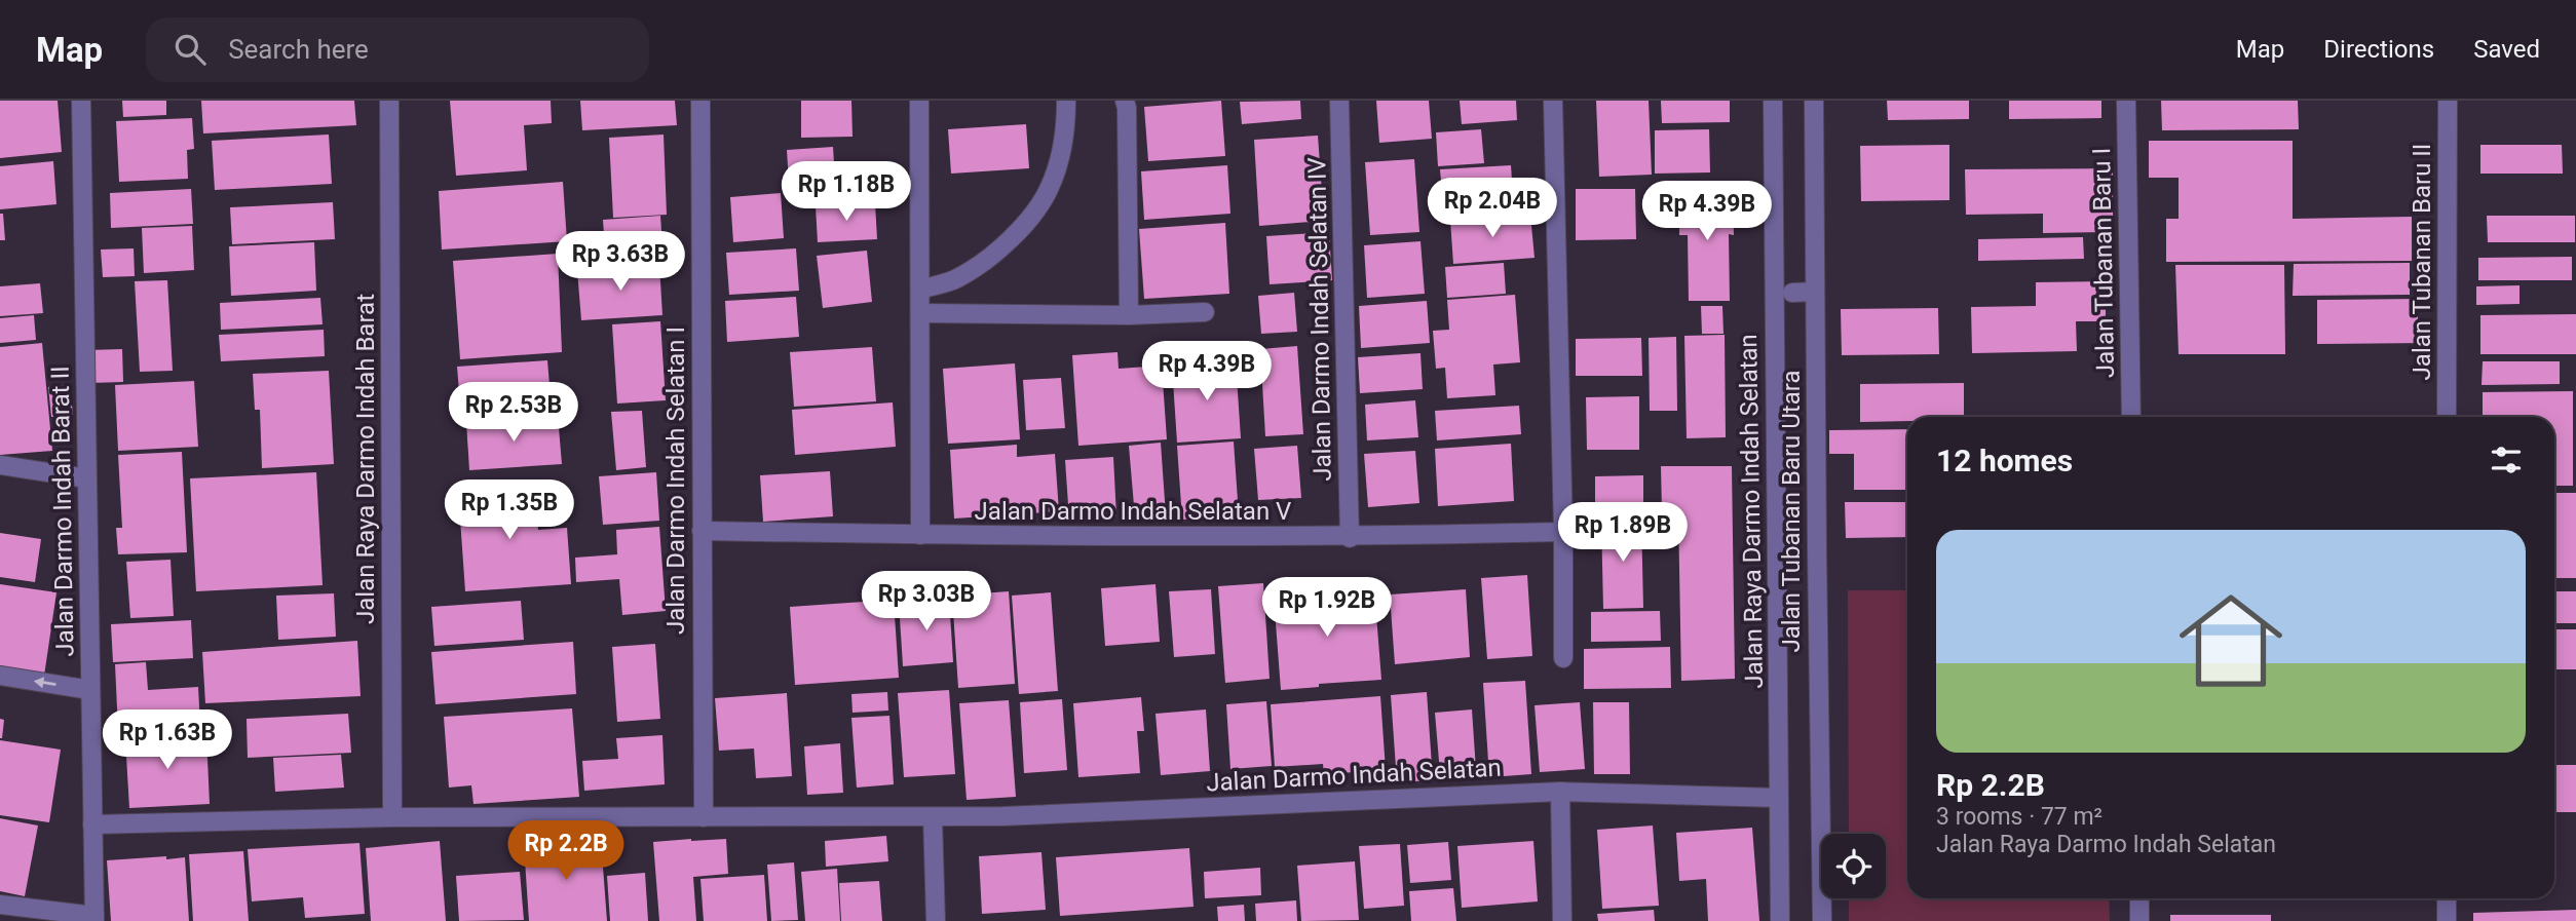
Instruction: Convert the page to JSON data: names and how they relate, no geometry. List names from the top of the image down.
{
  "streets": {
    "street": [
      "Jalan Tubanan Baru II",
      "Jalan Tubanan Baru I",
      "Jalan Darmo Indah Selatan IV",
      "Jalan Raya Darmo Indah Barat",
      "Jalan Darmo Indah Selatan I",
      "Jalan Darmo Indah Barat II",
      "Jalan Darmo Indah Selatan V",
      "Jalan Raya Darmo Indah Selatan",
      "Jalan Tubanan Baru Utara",
      "Jalan Darmo Indah Selatan"
    ]
  },
  "crossings": [
    ["Jalan Darmo Indah Selatan IV", "Jalan Darmo Indah Selatan V"],
    ["Jalan Darmo Indah Selatan I", "Jalan Darmo Indah Selatan V"],
    ["Jalan Raya Darmo Indah Selatan", "Jalan Darmo Indah Selatan"]
  ],
  "page": {
    "header": "Map",
    "search": "Search here",
    "nav": ["Map", "Directions", "Saved"],
    "price": [
      "Rp 1.18B",
      "Rp 2.04B",
      "Rp 4.39B",
      "Rp 3.63B",
      "Rp 4.39B",
      "Rp 2.53B",
      "Rp 1.35B",
      "Rp 1.89B",
      "Rp 3.03B",
      "Rp 1.92B",
      "Rp 1.63B",
      "Rp 2.2B"
    ],
    "heading": "12 homes",
    "list": [
      {
        "name": "Rp 2.2B",
        "note": "3 rooms · 77 m² · Jalan Raya Darmo Indah Selatan"
      }
    ]
  }
}
